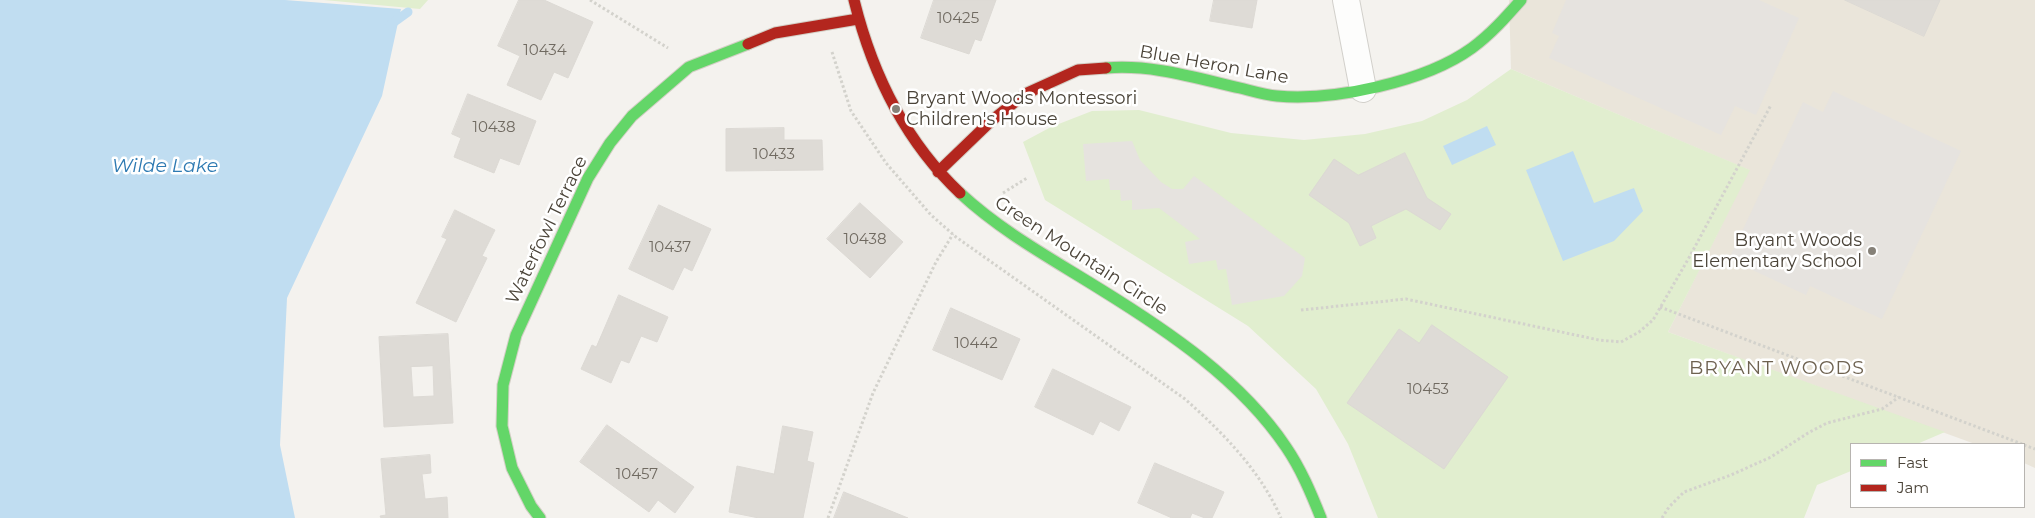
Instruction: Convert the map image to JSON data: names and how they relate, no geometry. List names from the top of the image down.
{
  "streets": {
    "street": ["Blue Heron Lane", "Waterfowl Terrace", "Green Mountain Circle"]
  },
  "crossings": [
    ["Blue Heron Lane", "Green Mountain Circle"],
    ["Waterfowl Terrace", "Green Mountain Circle"]
  ],
  "districts": ["BRYANT WOODS"],
  "water": ["Wilde Lake"],
  "places": ["Bryant Woods Montessori Children's House", "Bryant Woods Elementary School"],
  "house_numbers": [
    "10425",
    "10434",
    "10438",
    "10433",
    "10438",
    "10437",
    "10442",
    "10453",
    "10457"
  ],
  "legend": ["Fast", "Jam"]
}
